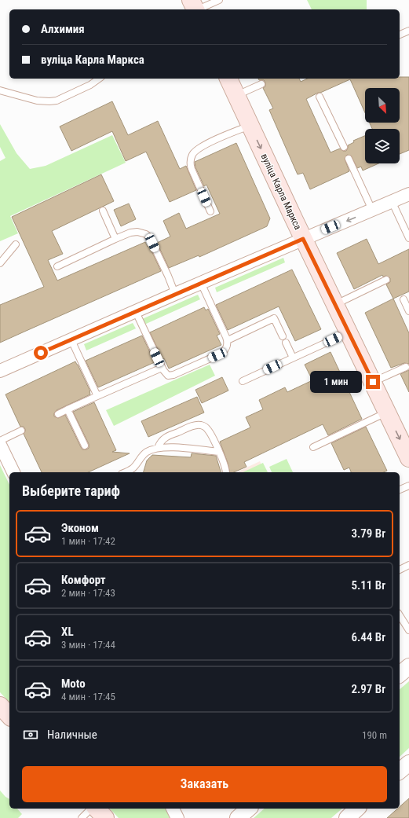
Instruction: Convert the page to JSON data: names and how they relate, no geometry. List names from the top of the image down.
{
  "streets": {
    "main road": ["вуліца Карла Маркса"]
  },
  "one_way": ["вуліца Карла Маркса"],
  "north": "bottom right",
  "page": {
    "banner": ["Алхимия", "вуліца Карла Маркса"],
    "bubble": "1 мин",
    "heading": "Выберите тариф",
    "list": [
      {
        "name": "Эконом",
        "note": "1 мин · 17:42",
        "value": "3.79 Br"
      },
      {
        "name": "Комфорт",
        "note": "2 мин · 17:43",
        "value": "5.11 Br"
      },
      {
        "name": "XL",
        "note": "3 мин · 17:44",
        "value": "6.44 Br"
      },
      {
        "name": "Moto",
        "note": "4 мин · 17:45",
        "value": "2.97 Br"
      }
    ],
    "pay": ["Наличные", "190 m"],
    "buttons": "Заказать"
  }
}
